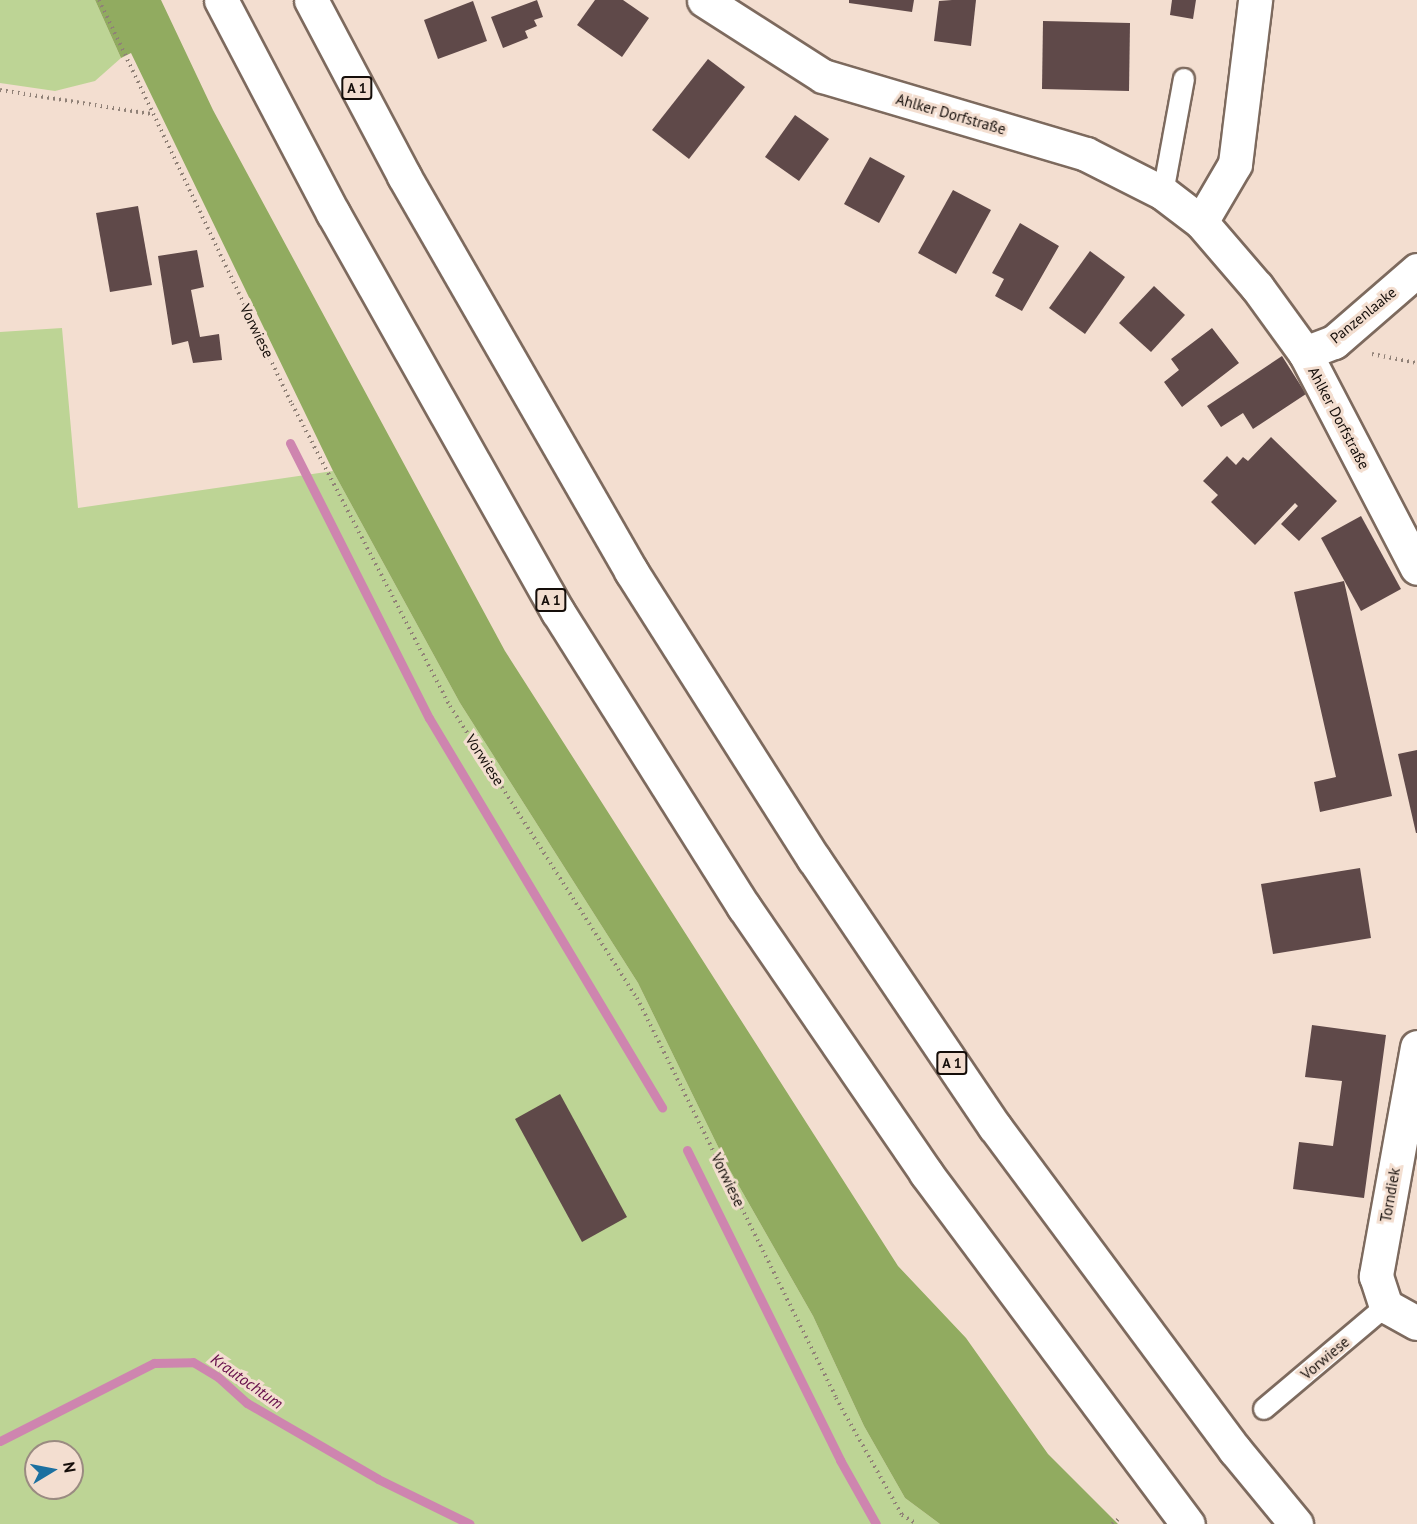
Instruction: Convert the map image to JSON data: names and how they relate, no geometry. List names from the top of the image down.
{
  "streets": {
    "main road": [
      "A 1",
      "Ahlker Dorfstraße",
      "Panzenlaake",
      "Torndiek"
    ],
    "lane": ["Vorwiese"]
  },
  "crossings": [
    ["Ahlker Dorfstraße", "Panzenlaake"],
    ["Vorwiese", "Torndiek"]
  ],
  "water": ["Krautochtum"],
  "north": "right"
}
